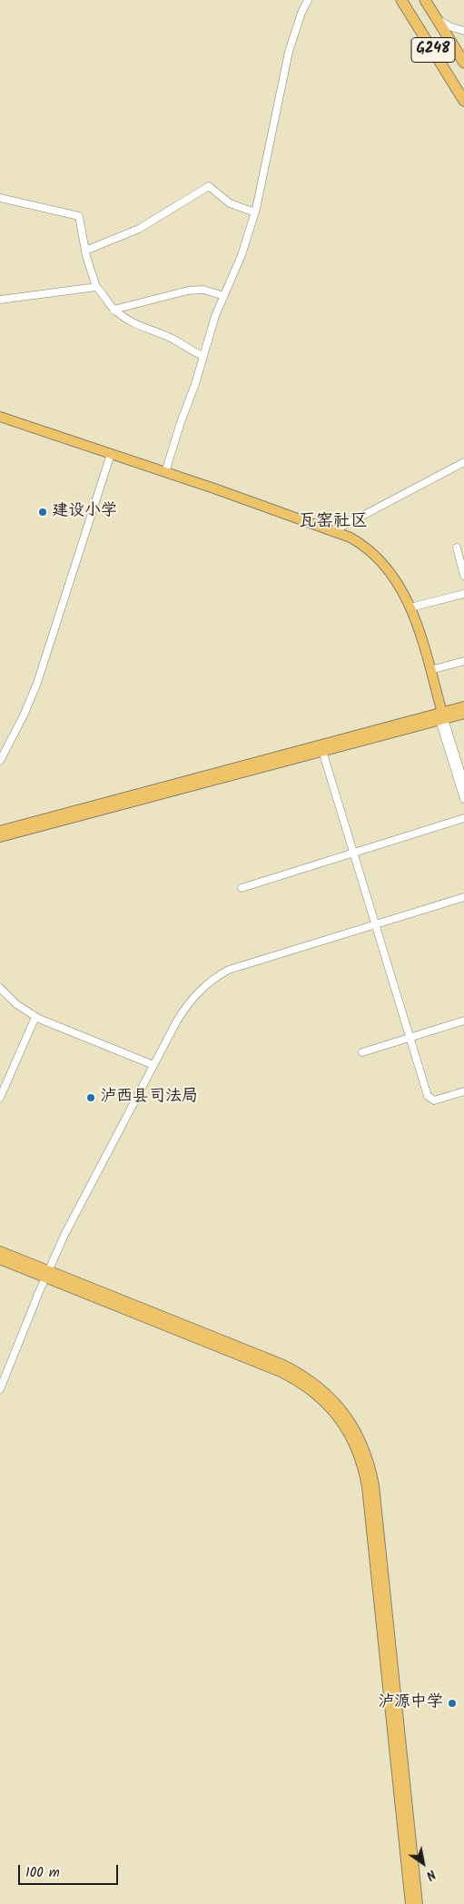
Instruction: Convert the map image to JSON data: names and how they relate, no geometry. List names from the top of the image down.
{
  "streets": {
    "highway": ["G248"]
  },
  "districts": ["瓦窑社区"],
  "places": ["建设小学", "泸西县司法局", "泸源中学"],
  "scale_bar": "100 m",
  "north": "bottom right"
}
